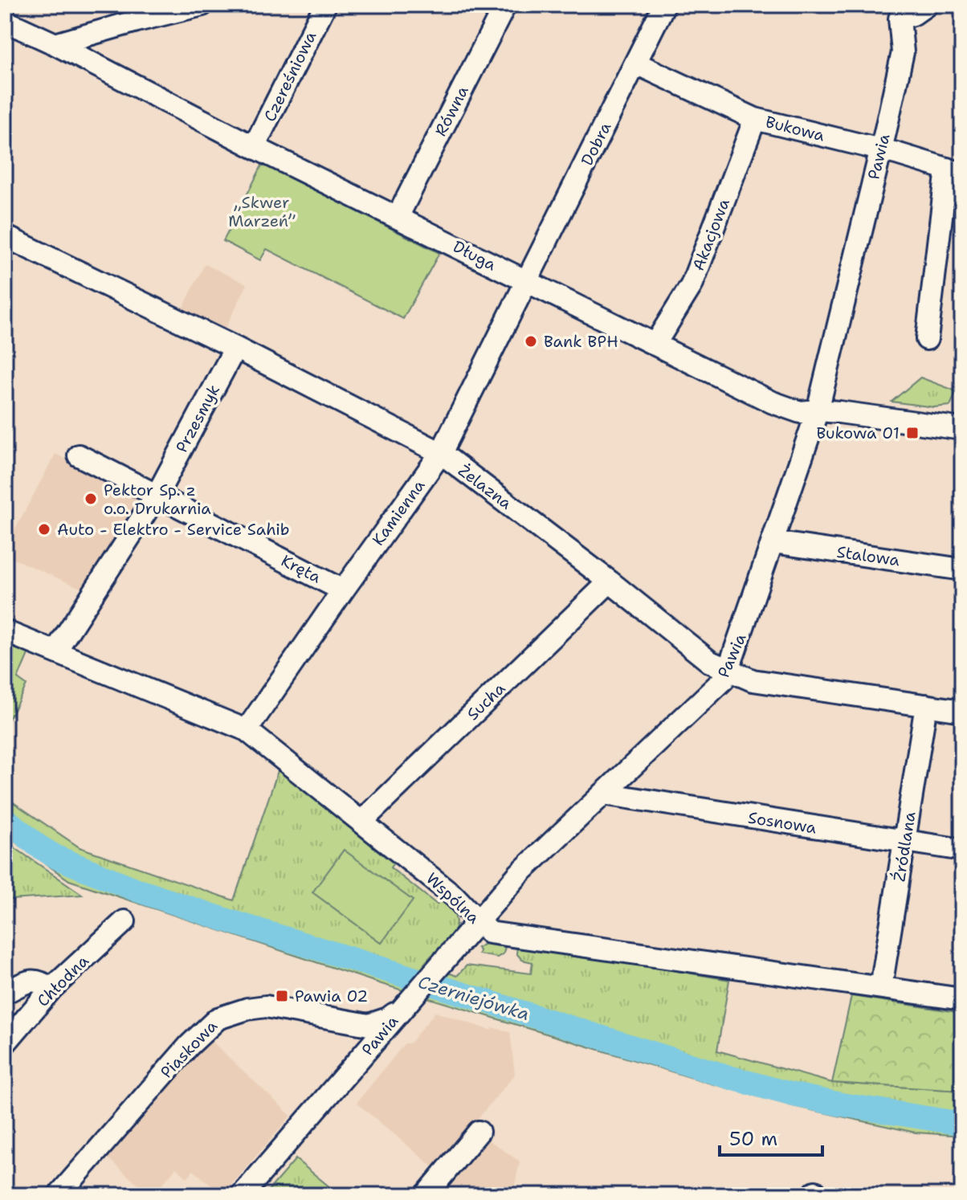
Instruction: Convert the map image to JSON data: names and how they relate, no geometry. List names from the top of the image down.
{
  "streets": {
    "street": [
      "Czereśniowa",
      "Równa",
      "Bukowa",
      "Dobra",
      "Pawia",
      "Akacjowa",
      "Długa",
      "Przesmyk",
      "Żelazna",
      "Kamienna",
      "Stalowa",
      "Kręta",
      "Sucha",
      "Sosnowa",
      "Źródlana",
      "Wspólna",
      "Chłodna",
      "Piaskowa"
    ]
  },
  "crossings": [
    ["Czereśniowa", "Długa"],
    ["Równa", "Długa"],
    ["Bukowa", "Dobra"],
    ["Bukowa", "Pawia"],
    ["Bukowa", "Akacjowa"],
    ["Dobra", "Długa"],
    ["Dobra", "Kamienna"],
    ["Pawia", "Długa"],
    ["Pawia", "Żelazna"],
    ["Pawia", "Stalowa"],
    ["Pawia", "Sosnowa"],
    ["Pawia", "Wspólna"],
    ["Pawia", "Piaskowa"],
    ["Akacjowa", "Długa"],
    ["Długa", "Kamienna"],
    ["Przesmyk", "Żelazna"],
    ["Przesmyk", "Kręta"],
    ["Przesmyk", "Wspólna"],
    ["Żelazna", "Kamienna"],
    ["Żelazna", "Sucha"],
    ["Żelazna", "Źródlana"],
    ["Kamienna", "Kręta"],
    ["Kamienna", "Wspólna"],
    ["Sucha", "Wspólna"],
    ["Sosnowa", "Źródlana"],
    ["Źródlana", "Wspólna"]
  ],
  "water": ["Czerniejówka"],
  "parks": ["„Skwer Marzeń”"],
  "places": {
    "other": ["Bank BPH", "Pektor Sp. z o.o. Drukarnia", "Auto - Elektro - Service Sahib"],
    "transit": ["Bukowa 01", "Pawia 02"]
  },
  "scale_bar": "50 m"
}
